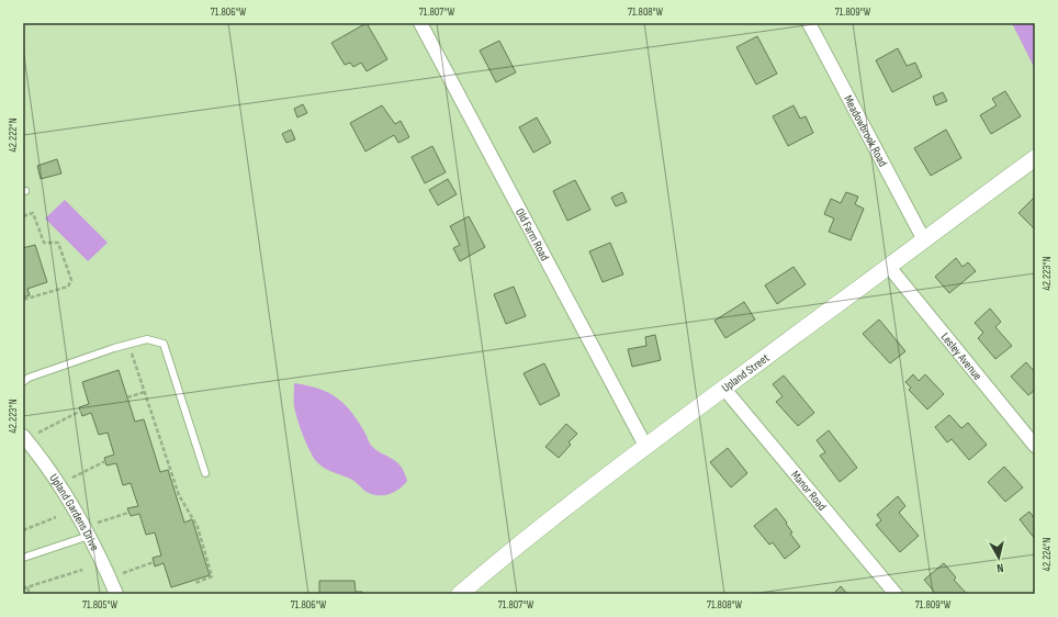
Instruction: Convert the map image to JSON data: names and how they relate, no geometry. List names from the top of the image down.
{
  "streets": {
    "street": [
      "Meadowbrook Road",
      "Old Farm Road",
      "Lesley Avenue",
      "Upland Street",
      "Manor Road",
      "Upland Gardens Drive"
    ]
  },
  "crossings": [
    ["Meadowbrook Road", "Upland Street"],
    ["Old Farm Road", "Upland Street"],
    ["Lesley Avenue", "Upland Street"],
    ["Upland Street", "Manor Road"]
  ],
  "north": "bottom",
  "coordinates": [
    "71.806°W",
    "71.807°W",
    "71.808°W",
    "71.809°W",
    "42.222°N",
    "42.223°N",
    "42.224°N",
    "71.805°W"
  ]
}
